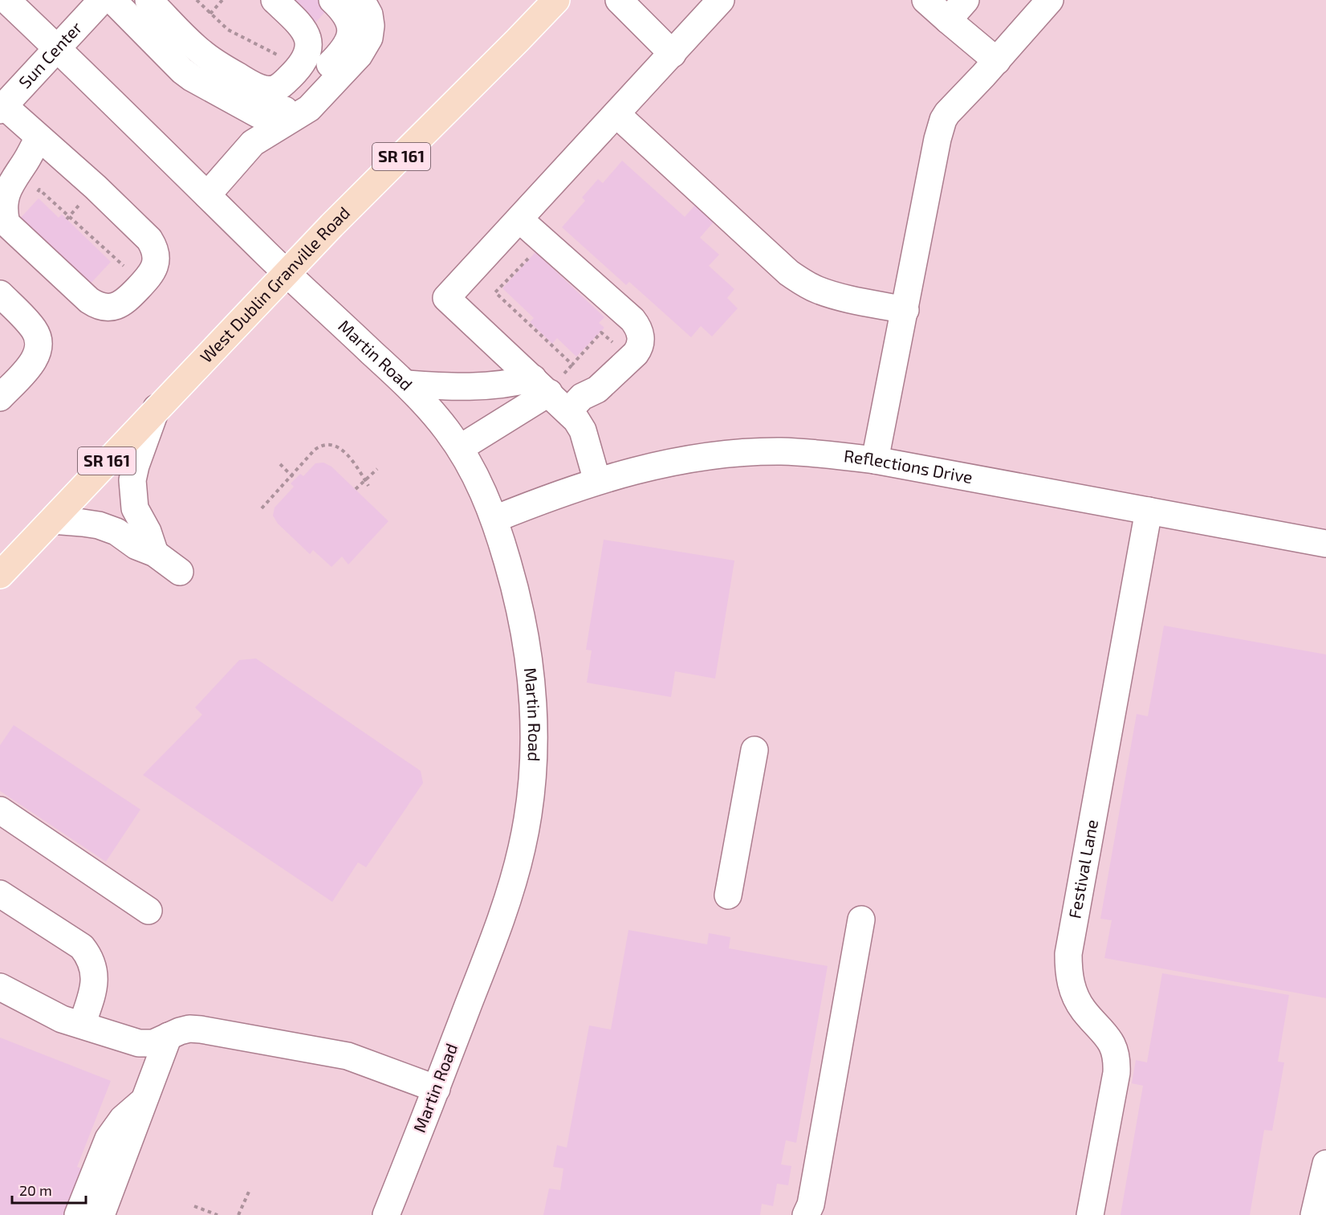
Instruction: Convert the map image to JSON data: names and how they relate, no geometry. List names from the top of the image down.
{
  "streets": {
    "main road": ["SR 161", "West Dublin Granville Road"],
    "street": [
      "Sun Center",
      "Martin Road",
      "Reflections Drive",
      "Festival Lane"
    ]
  },
  "crossings": [
    ["Sun Center", "Martin Road"],
    ["West Dublin Granville Road", "Martin Road"],
    ["Martin Road", "Reflections Drive"],
    ["Reflections Drive", "Festival Lane"]
  ],
  "scale_bar": "20 m"
}
